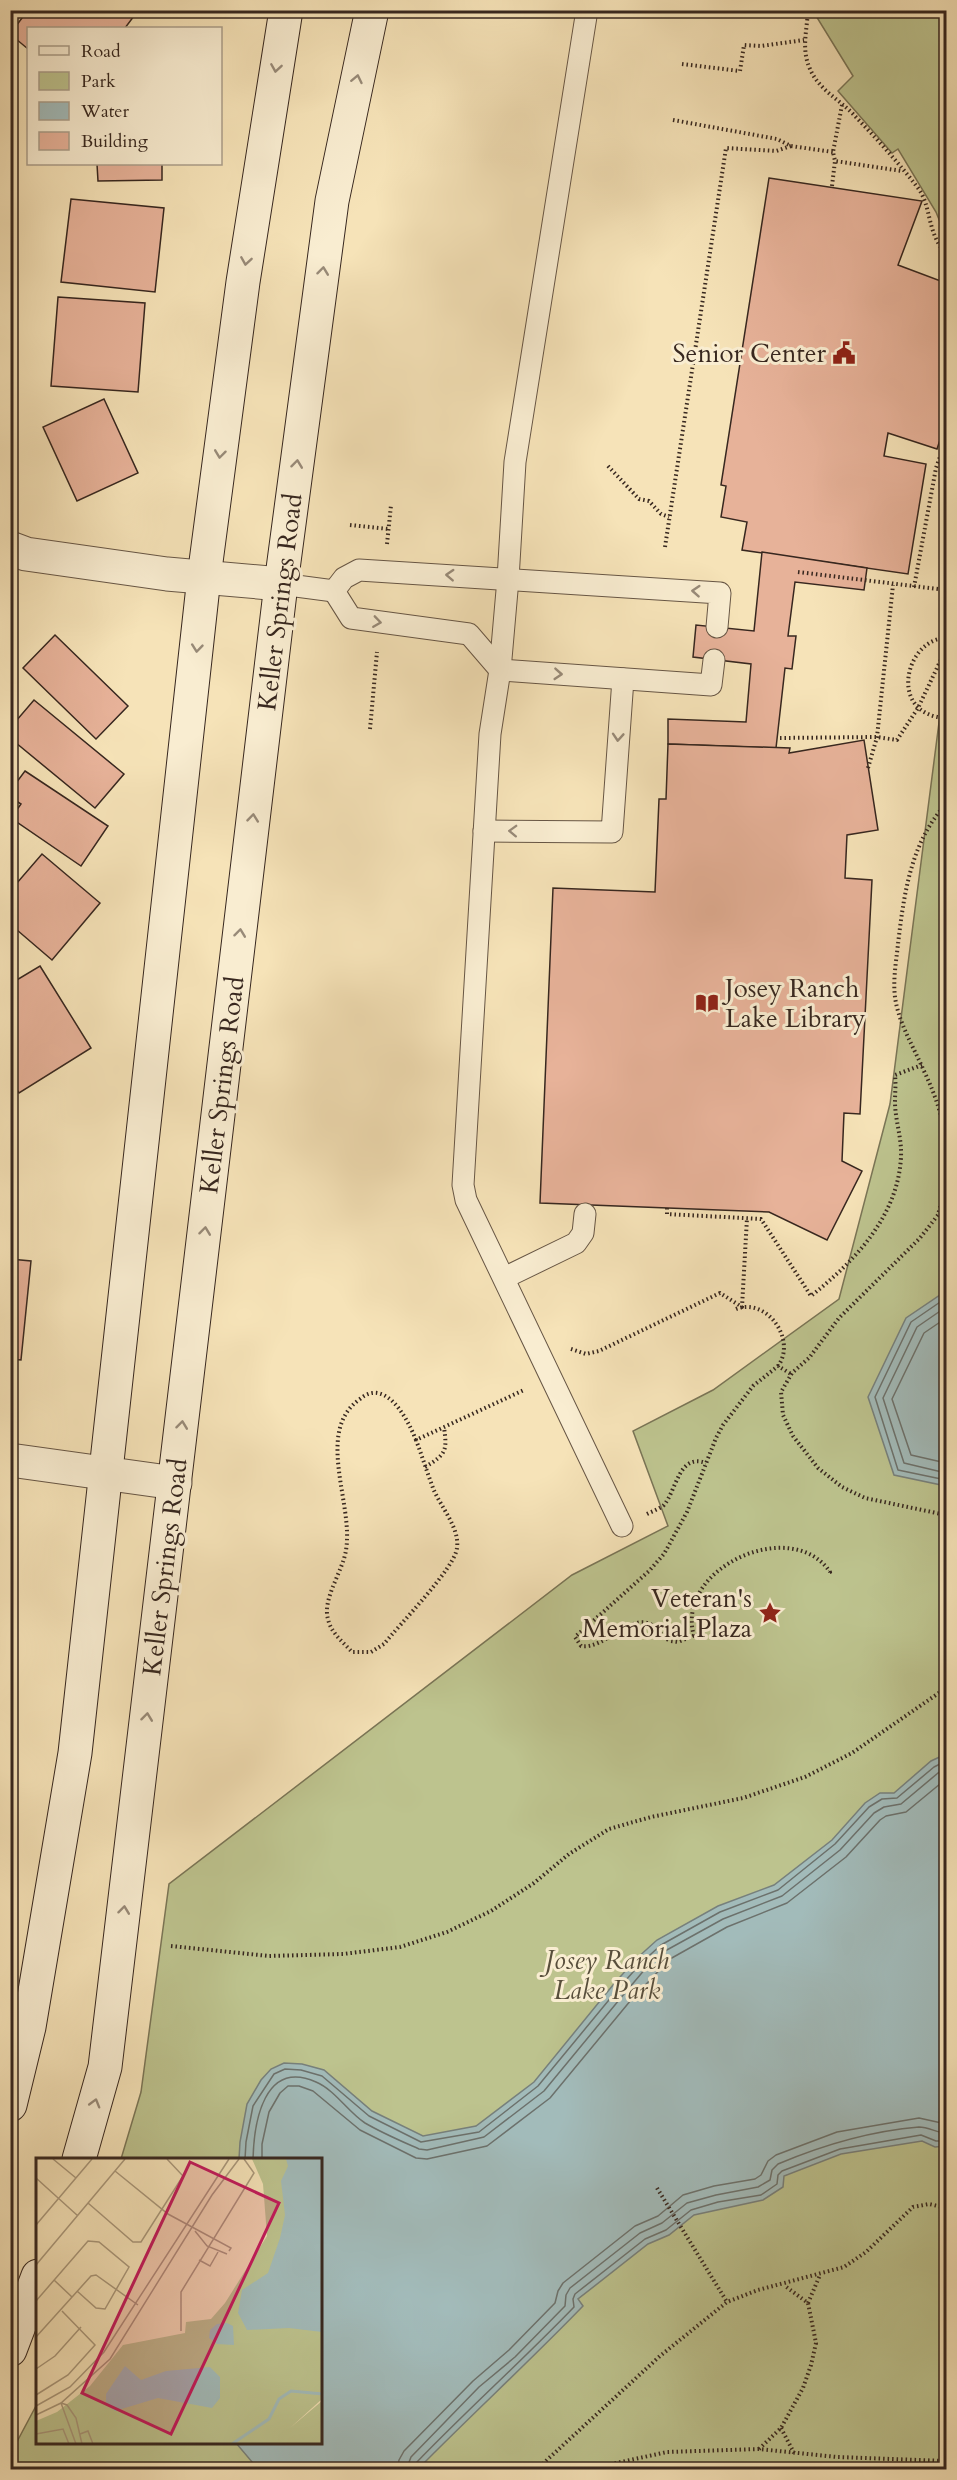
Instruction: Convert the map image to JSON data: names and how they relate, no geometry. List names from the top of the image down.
{
  "streets": {
    "main road": ["Keller Springs Road"]
  },
  "parks": ["Josey Ranch Lake Park"],
  "places": {
    "public building": ["Senior Center"],
    "library": ["Josey Ranch Lake Library"],
    "place": ["Veteran's Memorial Plaza"]
  },
  "legend": [
    "Road",
    "Park",
    "Water",
    "Building"
  ]
}
